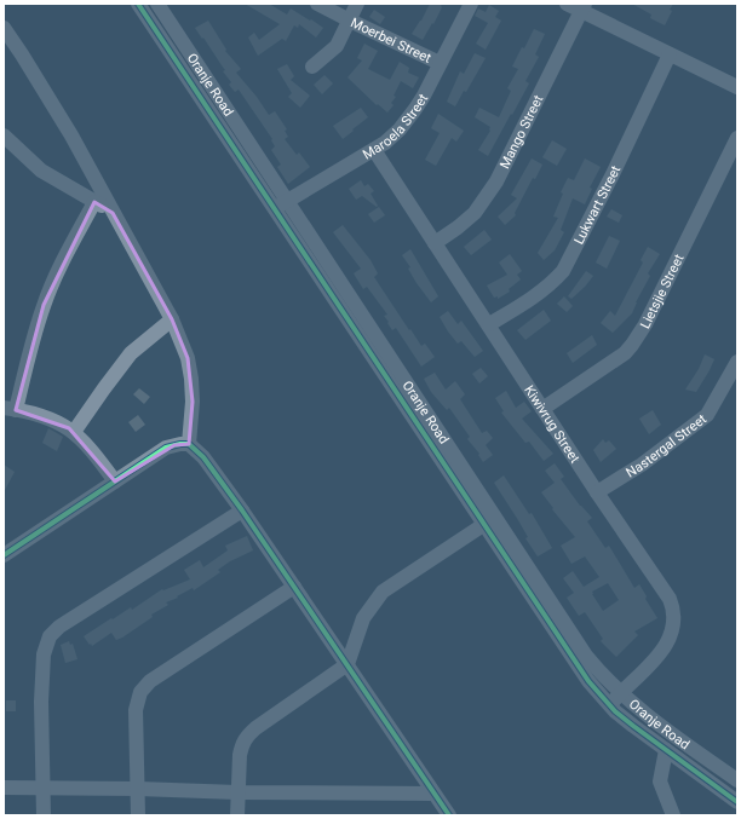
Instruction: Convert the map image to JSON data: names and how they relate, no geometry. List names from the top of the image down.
{
  "streets": {
    "street": [
      "Moerbei Street",
      "Oranje Road",
      "Maroela Street",
      "Mango Street",
      "Lukwart Street",
      "Lietsjie Street",
      "Kiwivrug Street",
      "Nastergal Street"
    ]
  },
  "crossings": [
    ["Moerbei Street", "Maroela Street"],
    ["Oranje Road", "Maroela Street"],
    ["Oranje Road", "Kiwivrug Street"],
    ["Maroela Street", "Kiwivrug Street"],
    ["Mango Street", "Kiwivrug Street"],
    ["Lukwart Street", "Kiwivrug Street"],
    ["Lietsjie Street", "Kiwivrug Street"],
    ["Kiwivrug Street", "Nastergal Street"]
  ]
}
